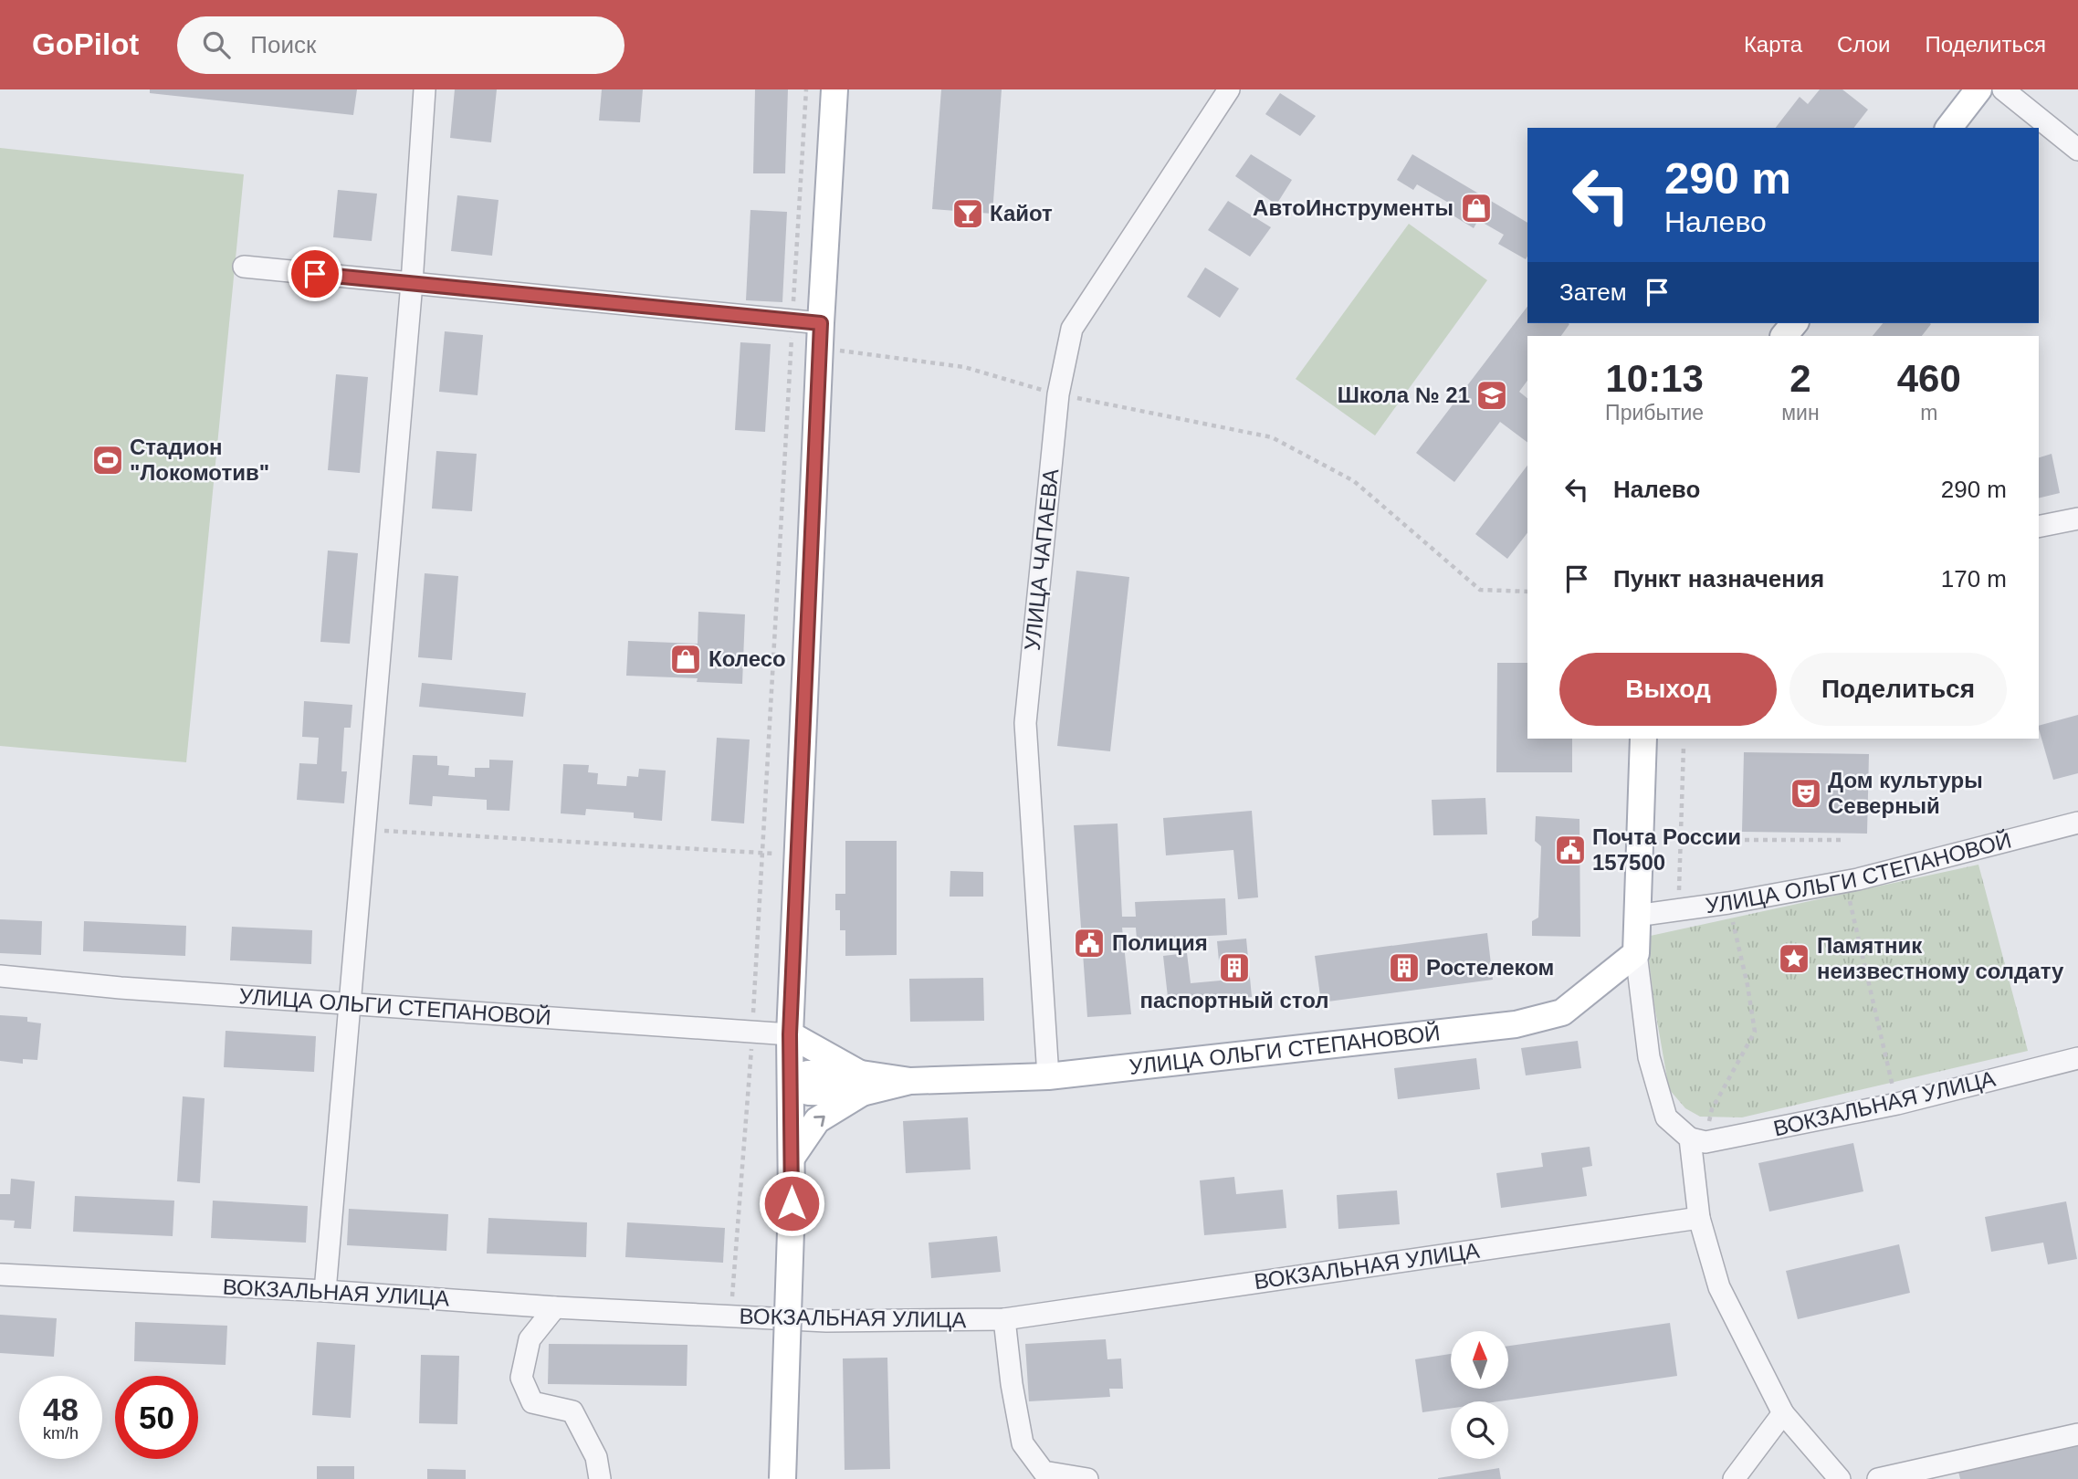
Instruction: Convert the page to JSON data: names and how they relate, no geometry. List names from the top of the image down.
{
  "streets": {
    "main road": ["УЛИЦА ОЛЬГИ СТЕПАНОВОЙ"],
    "street": ["УЛИЦА ЧАПАЕВА", "ВОКЗАЛЬНАЯ УЛИЦА"]
  },
  "crossings": [
    ["УЛИЦА ЧАПАЕВА", "УЛИЦА ОЛЬГИ СТЕПАНОВОЙ"]
  ],
  "places": {
    "shop": ["АвтоИнструменты", "Колесо"],
    "bar": ["Кайот"],
    "school or university": ["Школа № 21"],
    "sports": ["Стадион \"Локомотив\""],
    "theatre": ["Дом культуры Северный"],
    "public building": ["Почта России 157500", "Полиция"],
    "place": ["Памятник неизвестному солдату"],
    "building": ["паспортный стол", "Ростелеком"]
  },
  "north": "top",
  "page": {
    "header": "GoPilot",
    "search": "Поиск",
    "nav": ["Карта", "Слои", "Поделиться"],
    "turn": ["290 m", "Налево"],
    "then": "Затем",
    "eta": [
      "10:13",
      "Прибытие",
      "2",
      "мин",
      "460",
      "m"
    ],
    "list": [
      {
        "name": "Налево",
        "value": "290 m"
      },
      {
        "name": "Пункт назначения",
        "value": "170 m"
      }
    ],
    "buttons": ["Выход", "Поделиться"],
    "speed": "48 km/h",
    "limit": "50"
  }
}
